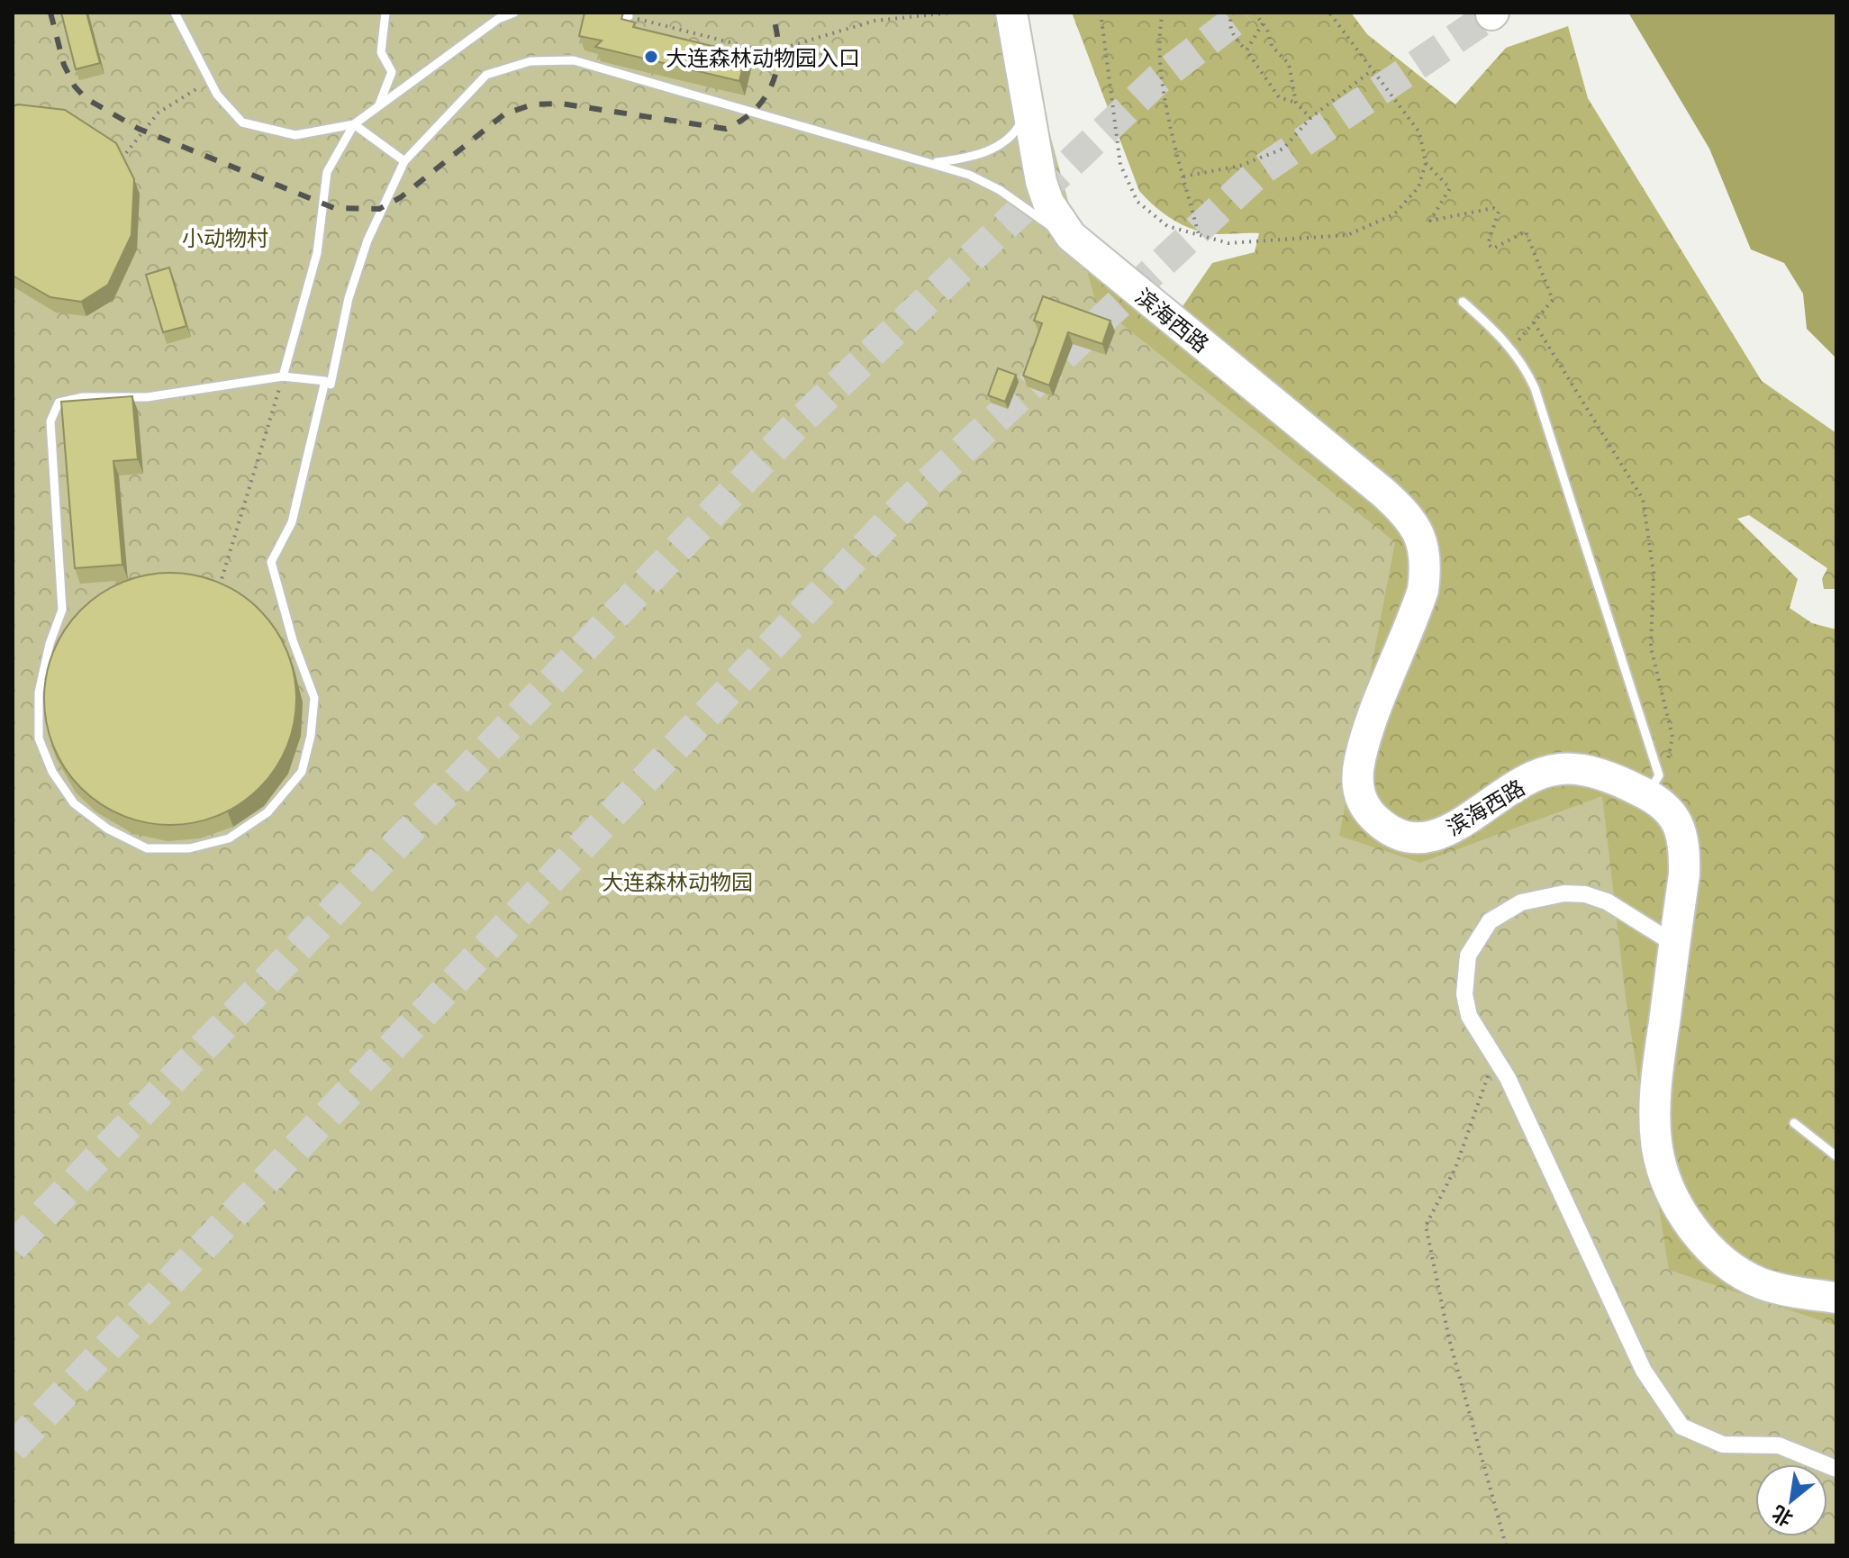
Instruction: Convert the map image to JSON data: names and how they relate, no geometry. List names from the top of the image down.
{
  "streets": {
    "highway": ["滨海西路"]
  },
  "parks": ["小动物村", "大连森林动物园"],
  "places": ["大连森林动物园入口"],
  "north": "bottom left"
}
